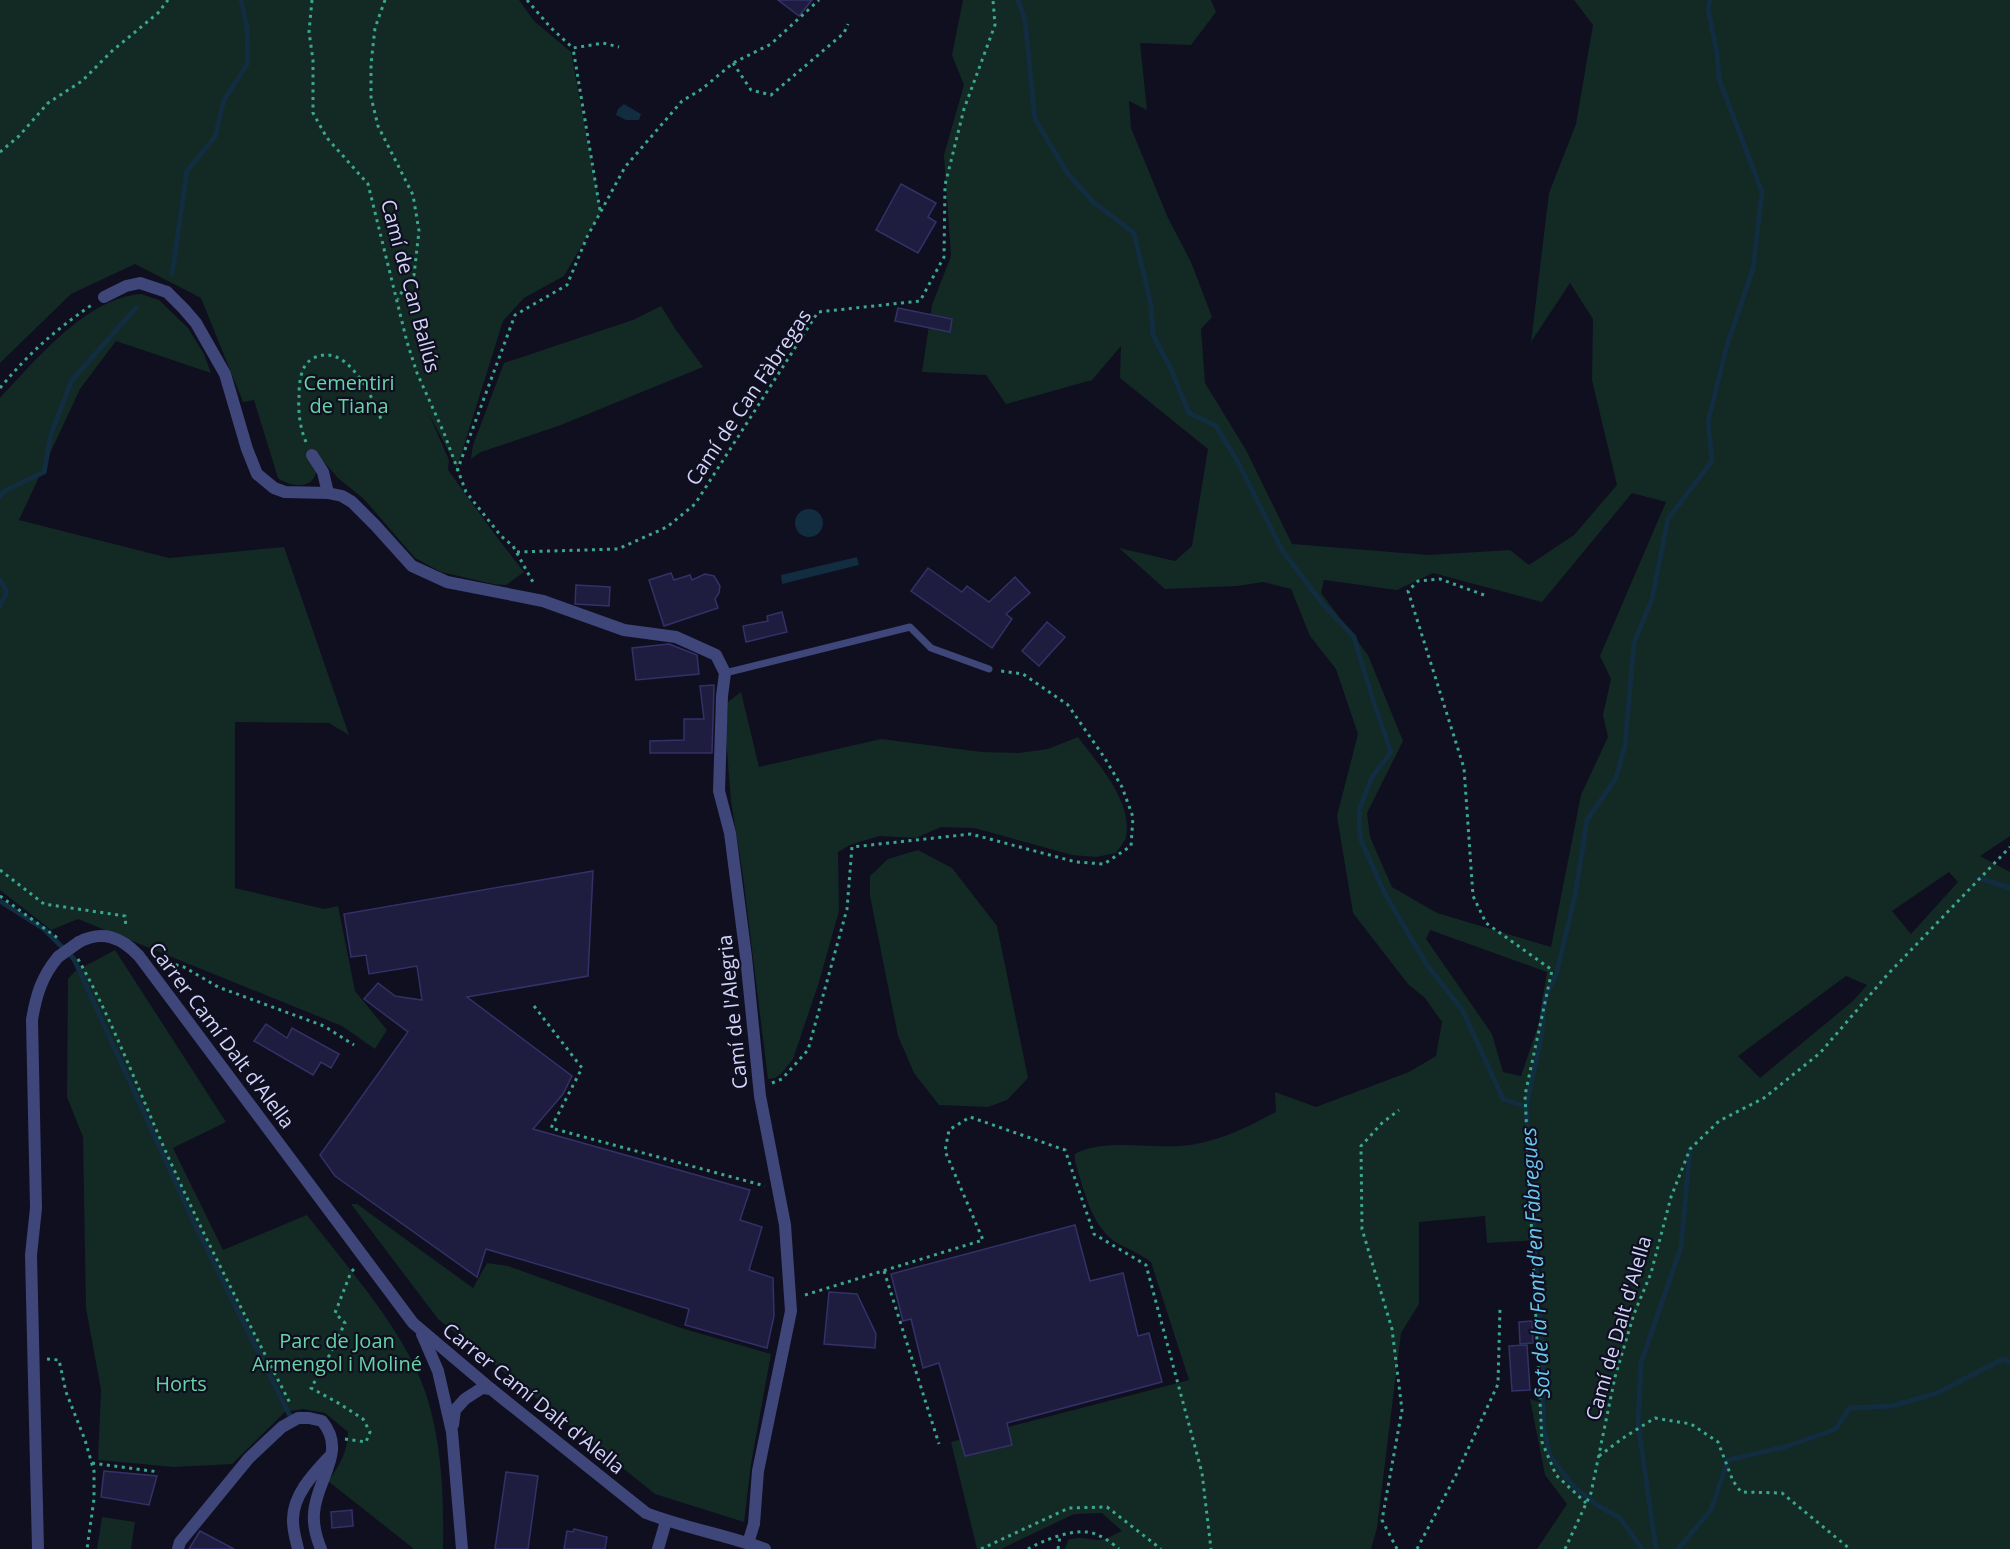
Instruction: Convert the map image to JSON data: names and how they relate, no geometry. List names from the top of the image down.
{
  "streets": {
    "street": ["Camí de l'Alegria", "Carrer Camí Dalt d'Alella"],
    "path": ["Camí de Can Ballús", "Camí de Can Fàbregas", "Camí de Dalt d'Alella"]
  },
  "crossings": [
    ["Camí de Can Ballús", "Camí de Can Fàbregas"],
    ["Camí de l'Alegria", "Carrer Camí Dalt d'Alella"]
  ],
  "water": ["Sot de la Font d'en Fàbregues"],
  "parks": ["Cementiri de Tiana", "Parc de Joan Armengol i Moliné", "Horts"]
}
